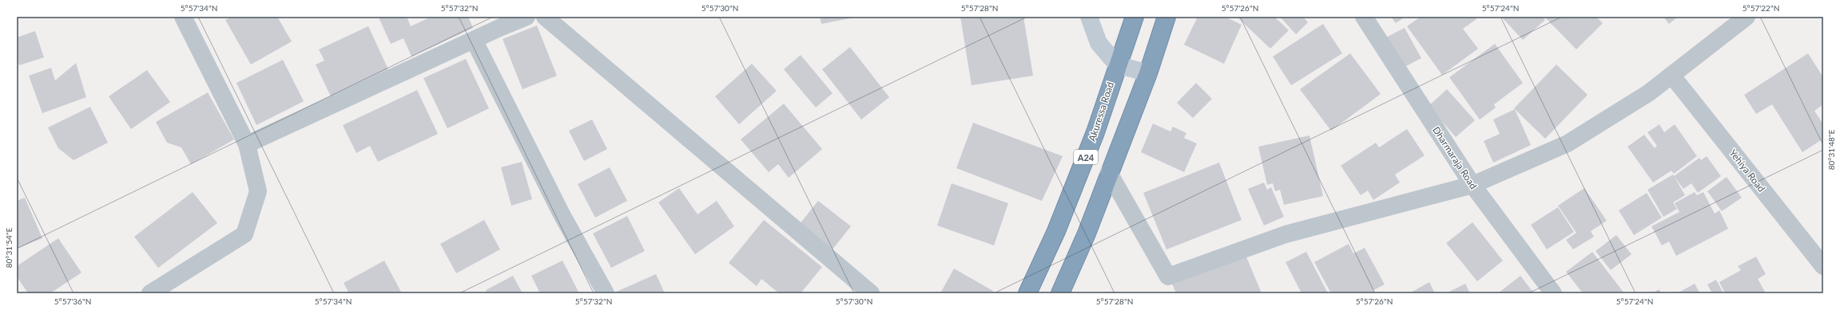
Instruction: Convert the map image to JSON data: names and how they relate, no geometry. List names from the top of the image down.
{
  "streets": {
    "highway": ["Akuressa Road", "A24"],
    "street": ["Dharmaraja Road", "Yehiya Road"]
  },
  "coordinates": [
    "5°57'34\"N",
    "5°57'32\"N",
    "5°57'30\"N",
    "5°57'28\"N",
    "5°57'26\"N",
    "5°57'24\"N",
    "5°57'22\"N",
    "80°31'48\"E",
    "80°31'54\"E",
    "5°57'36\"N"
  ]
}
